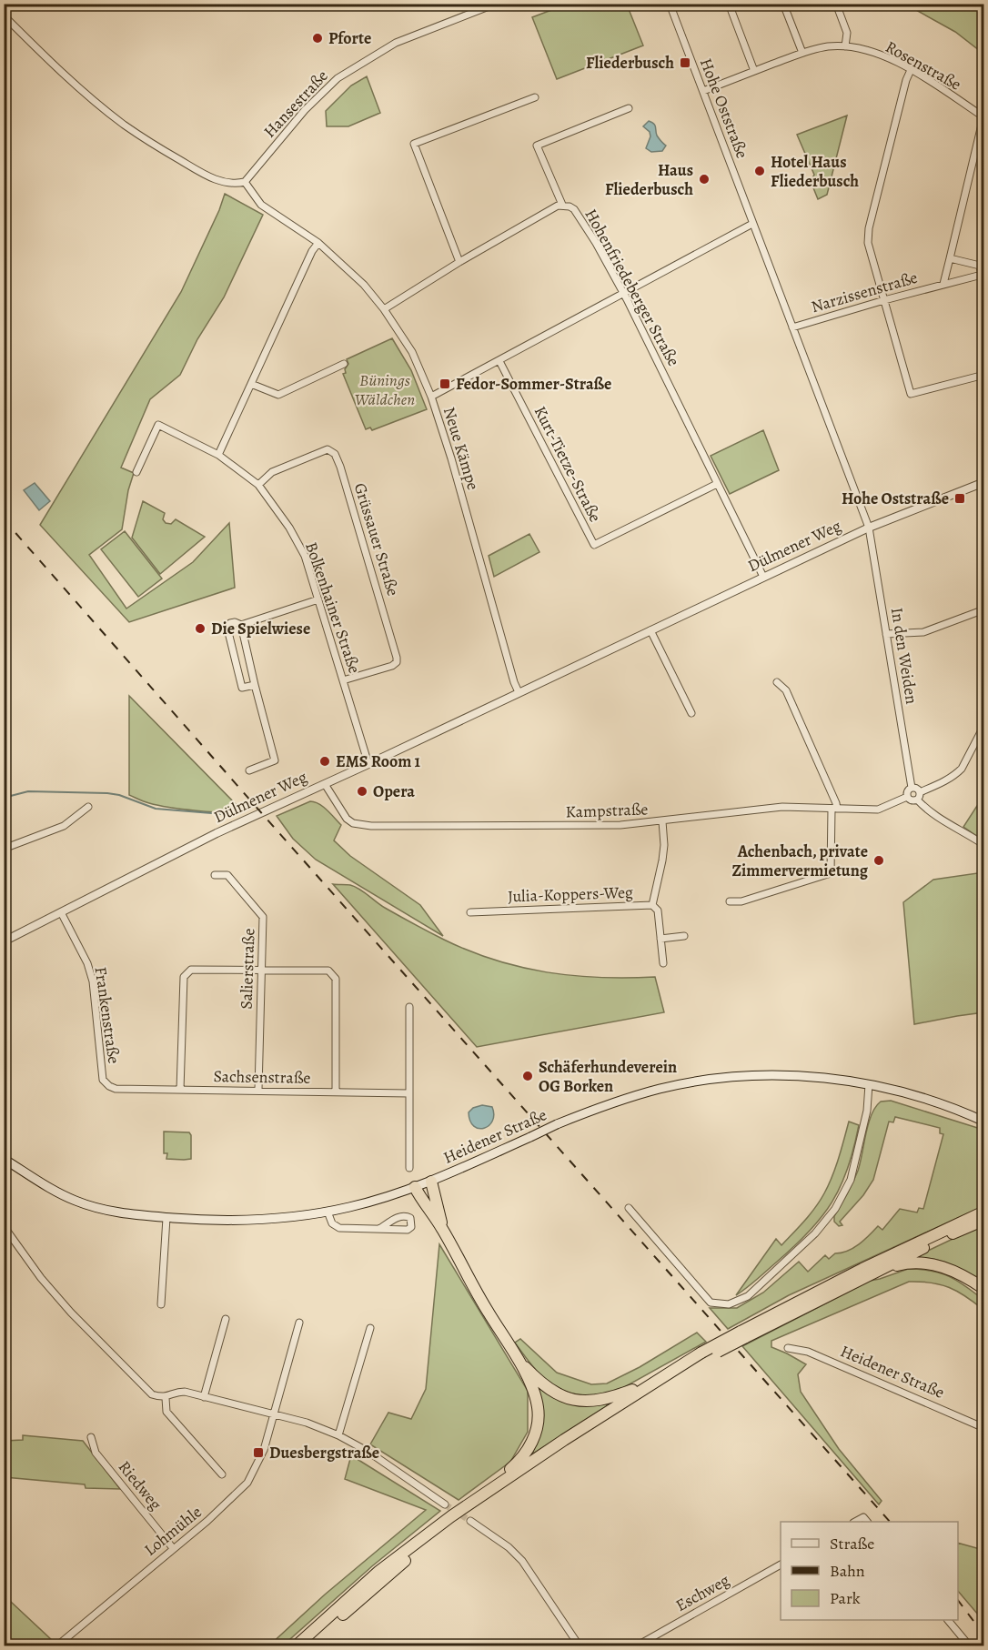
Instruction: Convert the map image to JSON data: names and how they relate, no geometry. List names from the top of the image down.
{
  "streets": {
    "main road": ["Heidener Straße"],
    "street": [
      "Rosenstraße",
      "Hansestraße",
      "Hohe Oststraße",
      "Hohenfriedeberger Straße",
      "Narzissenstraße",
      "Neue Kämpe",
      "Kurt-Tietze-Straße",
      "Grüssauer Straße",
      "Dülmener Weg",
      "Bolkenhainer Straße",
      "In den Weiden",
      "Kampstraße",
      "Julia-Koppers-Weg",
      "Salierstraße",
      "Frankenstraße",
      "Sachsenstraße",
      "Riedweg",
      "Lohmühle",
      "Eschweg"
    ]
  },
  "crossings": [
    ["Rosenstraße", "Hohe Oststraße"],
    ["Rosenstraße", "Narzissenstraße"],
    ["Hansestraße", "Neue Kämpe"],
    ["Hohe Oststraße", "Narzissenstraße"],
    ["Hohe Oststraße", "Dülmener Weg"],
    ["Hohe Oststraße", "In den Weiden"],
    ["Hohenfriedeberger Straße", "Neue Kämpe"],
    ["Hohenfriedeberger Straße", "Kurt-Tietze-Straße"],
    ["Hohenfriedeberger Straße", "Dülmener Weg"],
    ["Neue Kämpe", "Dülmener Weg"],
    ["Grüssauer Straße", "Bolkenhainer Straße"],
    ["Dülmener Weg", "Bolkenhainer Straße"],
    ["Dülmener Weg", "In den Weiden"],
    ["Dülmener Weg", "Kampstraße"],
    ["Dülmener Weg", "Frankenstraße"],
    ["In den Weiden", "Kampstraße"],
    ["Kampstraße", "Julia-Koppers-Weg"],
    ["Salierstraße", "Sachsenstraße"],
    ["Frankenstraße", "Sachsenstraße"],
    ["Riedweg", "Lohmühle"]
  ],
  "parks": ["Bünings Wäldchen"],
  "places": {
    "other": [
      "Pforte",
      "Hotel Haus Fliederbusch",
      "Haus Fliederbusch",
      "Die Spielwiese",
      "EMS Room 1",
      "Opera",
      "Achenbach, private Zimmervermietung",
      "Schäferhundeverein OG Borken"
    ],
    "transit": [
      "Fliederbusch",
      "Fedor-Sommer-Straße",
      "Hohe Oststraße",
      "Duesbergstraße"
    ]
  },
  "legend": ["Straße", "Bahn", "Park"]
}
